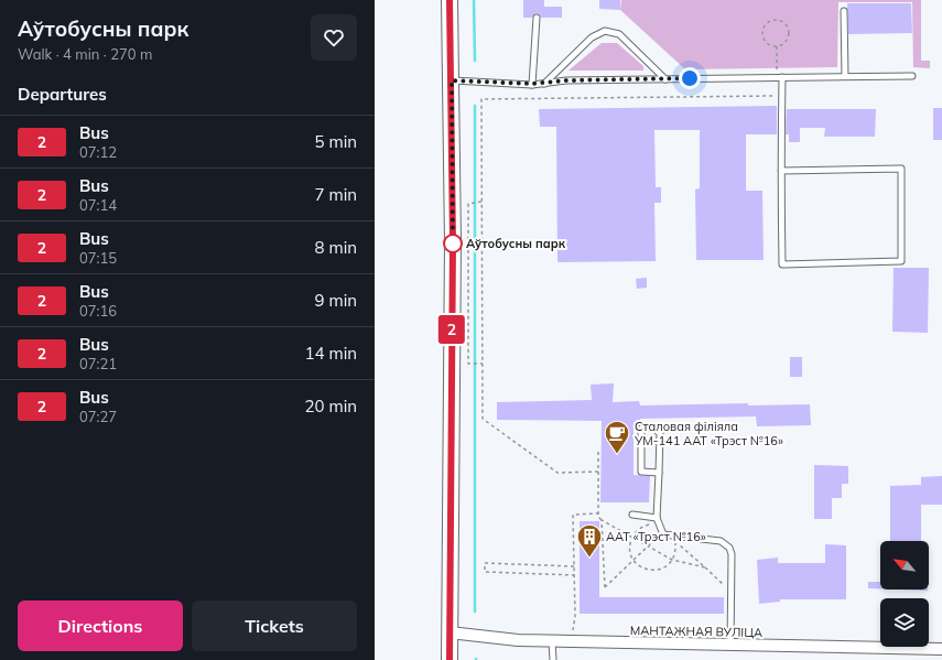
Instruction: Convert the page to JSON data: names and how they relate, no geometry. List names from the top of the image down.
{
  "streets": {
    "street": ["МАНТАЖНАЯ ВУЛІЦА"]
  },
  "places": {
    "other": ["Аўтобусны парк"],
    "cafe": ["Сталовая філіяла УМ-141 ААТ «Трэст №16»"],
    "building": ["ААТ «Трэст №16»"]
  },
  "lines": ["bus line 2"],
  "north": "top left",
  "page": {
    "heading": [
      ["Аўтобусны парк", "Walk · 4 min · 270 m"],
      "Departures"
    ],
    "on_map": "2",
    "list": [
      {
        "mark": "2",
        "name": "Bus",
        "note": "07:12",
        "value": "5 min"
      },
      {
        "mark": "2",
        "name": "Bus",
        "note": "07:14",
        "value": "7 min"
      },
      {
        "mark": "2",
        "name": "Bus",
        "note": "07:15",
        "value": "8 min"
      },
      {
        "mark": "2",
        "name": "Bus",
        "note": "07:16",
        "value": "9 min"
      },
      {
        "mark": "2",
        "name": "Bus",
        "note": "07:21",
        "value": "14 min"
      },
      {
        "mark": "2",
        "name": "Bus",
        "note": "07:27",
        "value": "20 min"
      }
    ],
    "buttons": ["Directions", "Tickets"]
  }
}
